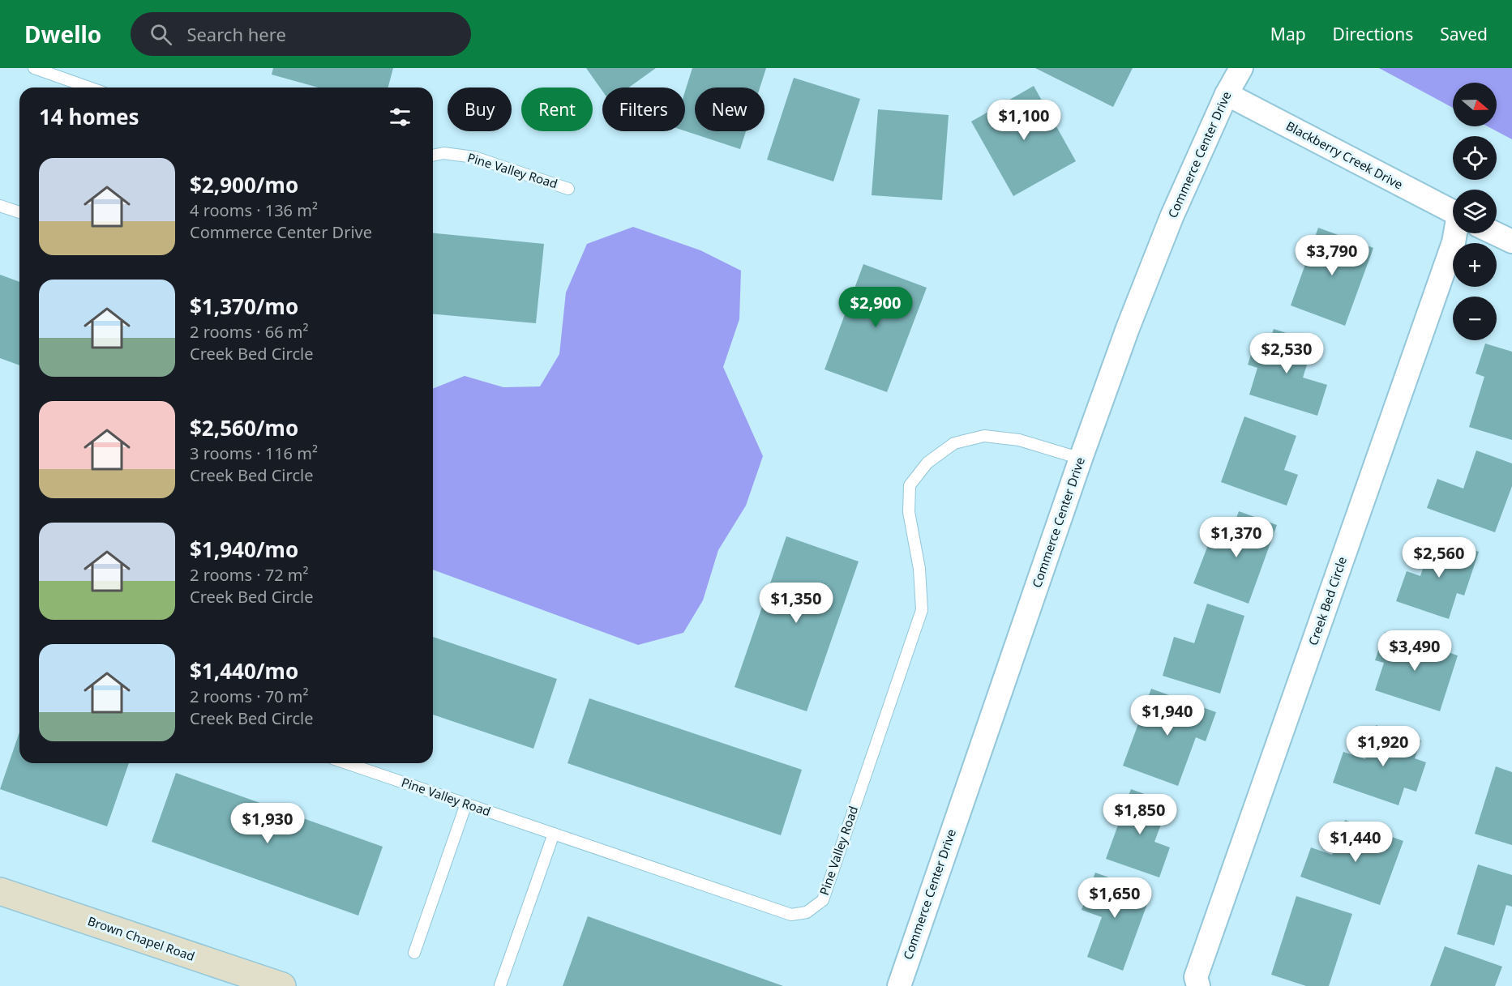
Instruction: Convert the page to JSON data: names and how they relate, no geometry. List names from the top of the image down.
{
  "streets": {
    "street": [
      "Commerce Center Drive",
      "Blackberry Creek Drive",
      "Creek Bed Circle",
      "Brown Chapel Road"
    ],
    "lane": ["Pine Valley Road"]
  },
  "crossings": [
    ["Commerce Center Drive", "Blackberry Creek Drive"],
    ["Commerce Center Drive", "Pine Valley Road"]
  ],
  "north": "right",
  "page": {
    "header": "Dwello",
    "search": "Search here",
    "nav": ["Map", "Directions", "Saved"],
    "map_buttons": ["+", "−"],
    "chip": [
      "Buy",
      "Rent",
      "Filters",
      "New"
    ],
    "heading": "14 homes",
    "price": [
      "$1,100",
      "$3,790",
      "$2,900",
      "$2,530",
      "$1,370",
      "$2,560",
      "$1,350",
      "$3,490",
      "$1,940",
      "$1,920",
      "$1,850",
      "$1,930",
      "$1,440",
      "$1,650"
    ],
    "list": [
      {
        "name": "$2,900/mo",
        "note": "4 rooms · 136 m² · Commerce Center Drive"
      },
      {
        "name": "$1,370/mo",
        "note": "2 rooms · 66 m² · Creek Bed Circle"
      },
      {
        "name": "$2,560/mo",
        "note": "3 rooms · 116 m² · Creek Bed Circle"
      },
      {
        "name": "$1,940/mo",
        "note": "2 rooms · 72 m² · Creek Bed Circle"
      },
      {
        "name": "$1,440/mo",
        "note": "2 rooms · 70 m² · Creek Bed Circle"
      }
    ]
  }
}
